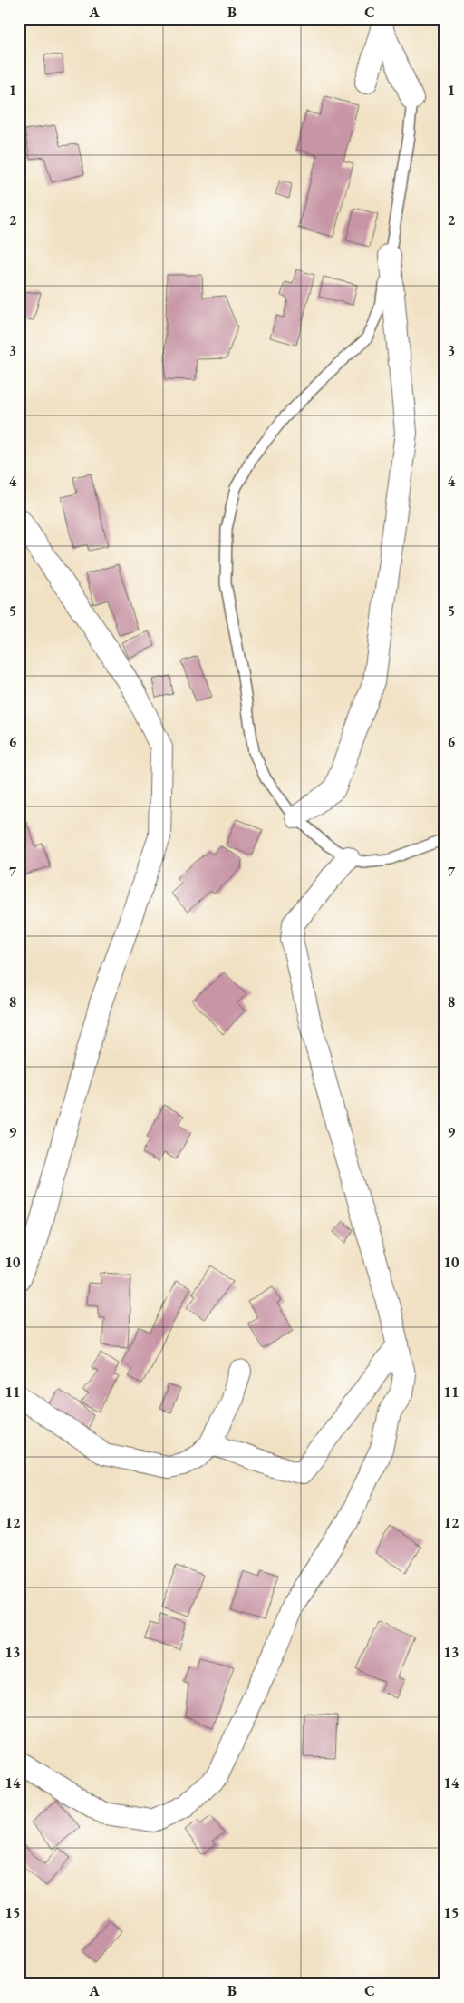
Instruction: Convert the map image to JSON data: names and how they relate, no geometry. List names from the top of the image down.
{
  "grid": {
    "columns": ["A", "B", "C"],
    "rows": [
      "1",
      "2",
      "3",
      "4",
      "5",
      "6",
      "7",
      "8",
      "9",
      "10",
      "11",
      "12",
      "13",
      "14",
      "15"
    ]
  }
}
